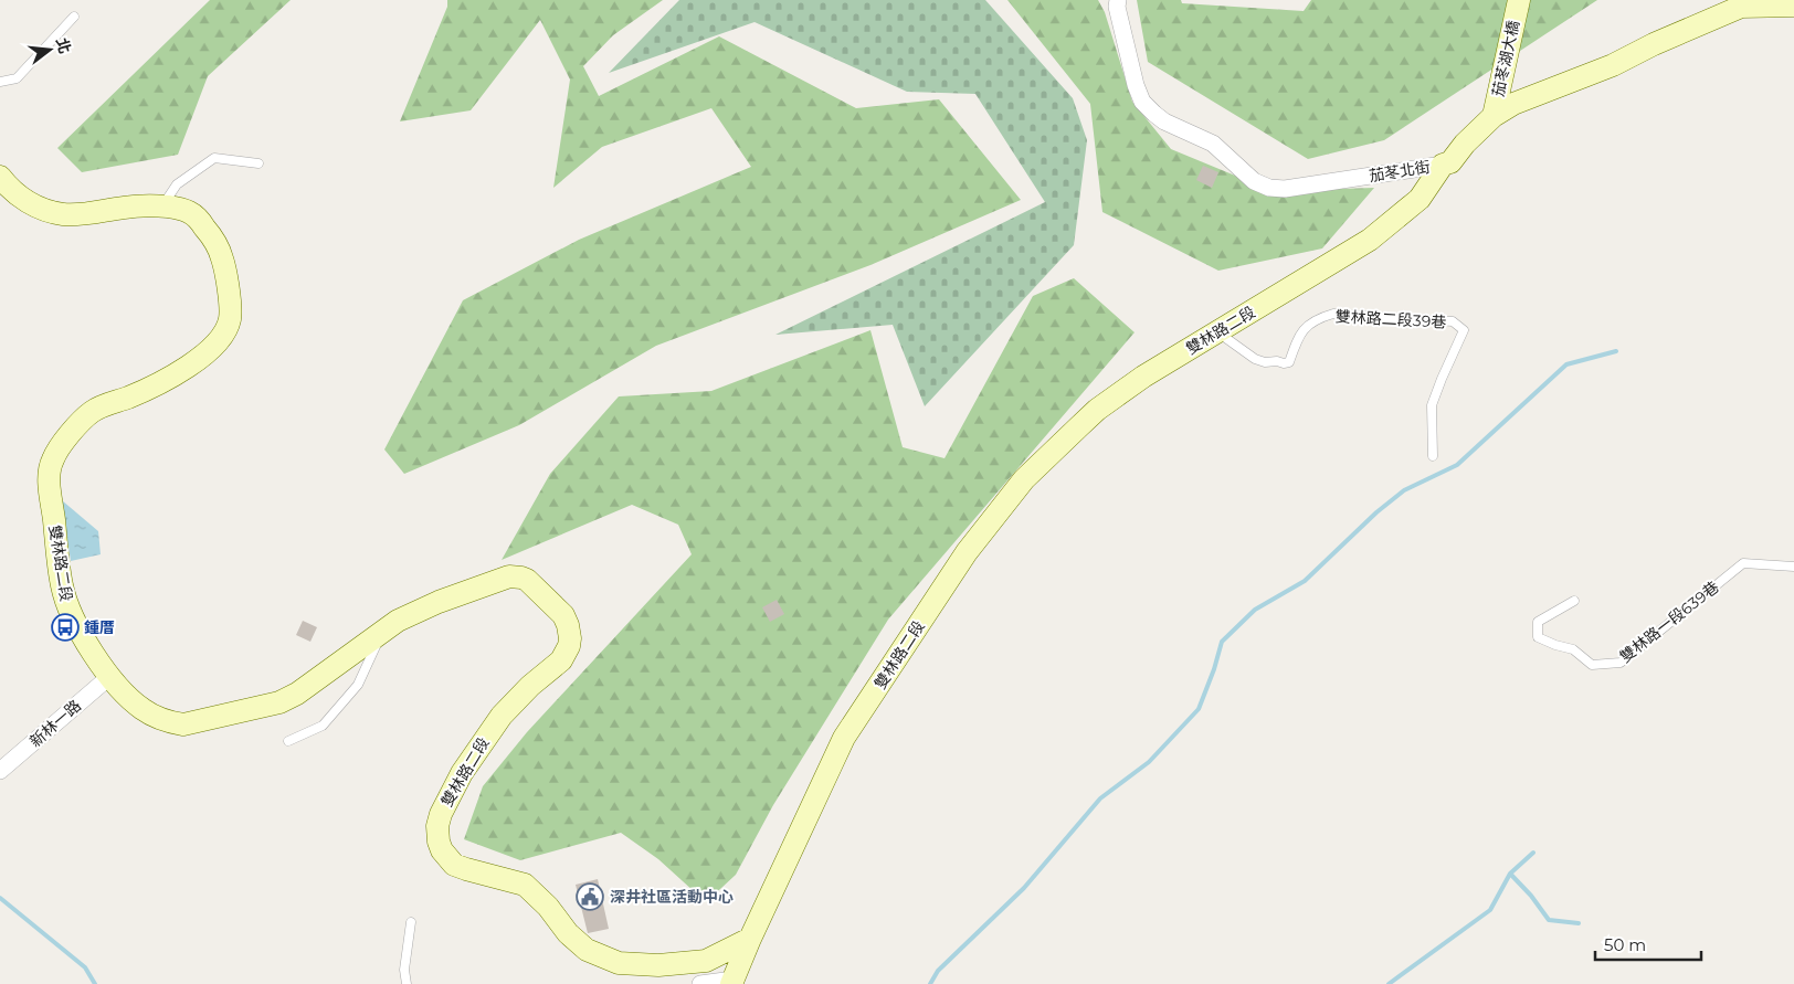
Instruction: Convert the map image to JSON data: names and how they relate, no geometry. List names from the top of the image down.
{
  "streets": {
    "street": [
      "茄苳湖大橋",
      "茄苳北街",
      "雙林路二段",
      "新林一路"
    ],
    "lane": ["雙林路二段39巷", "雙林路一段639巷"]
  },
  "crossings": [
    ["茄苳湖大橋", "茄苳北街"],
    ["茄苳北街", "雙林路二段"],
    ["雙林路二段39巷", "雙林路二段"],
    ["雙林路二段", "新林一路"]
  ],
  "places": {
    "bus stop": ["鍾厝"],
    "public building": ["深井社區活動中心"]
  },
  "scale_bar": "50 m",
  "north": "right"
}
